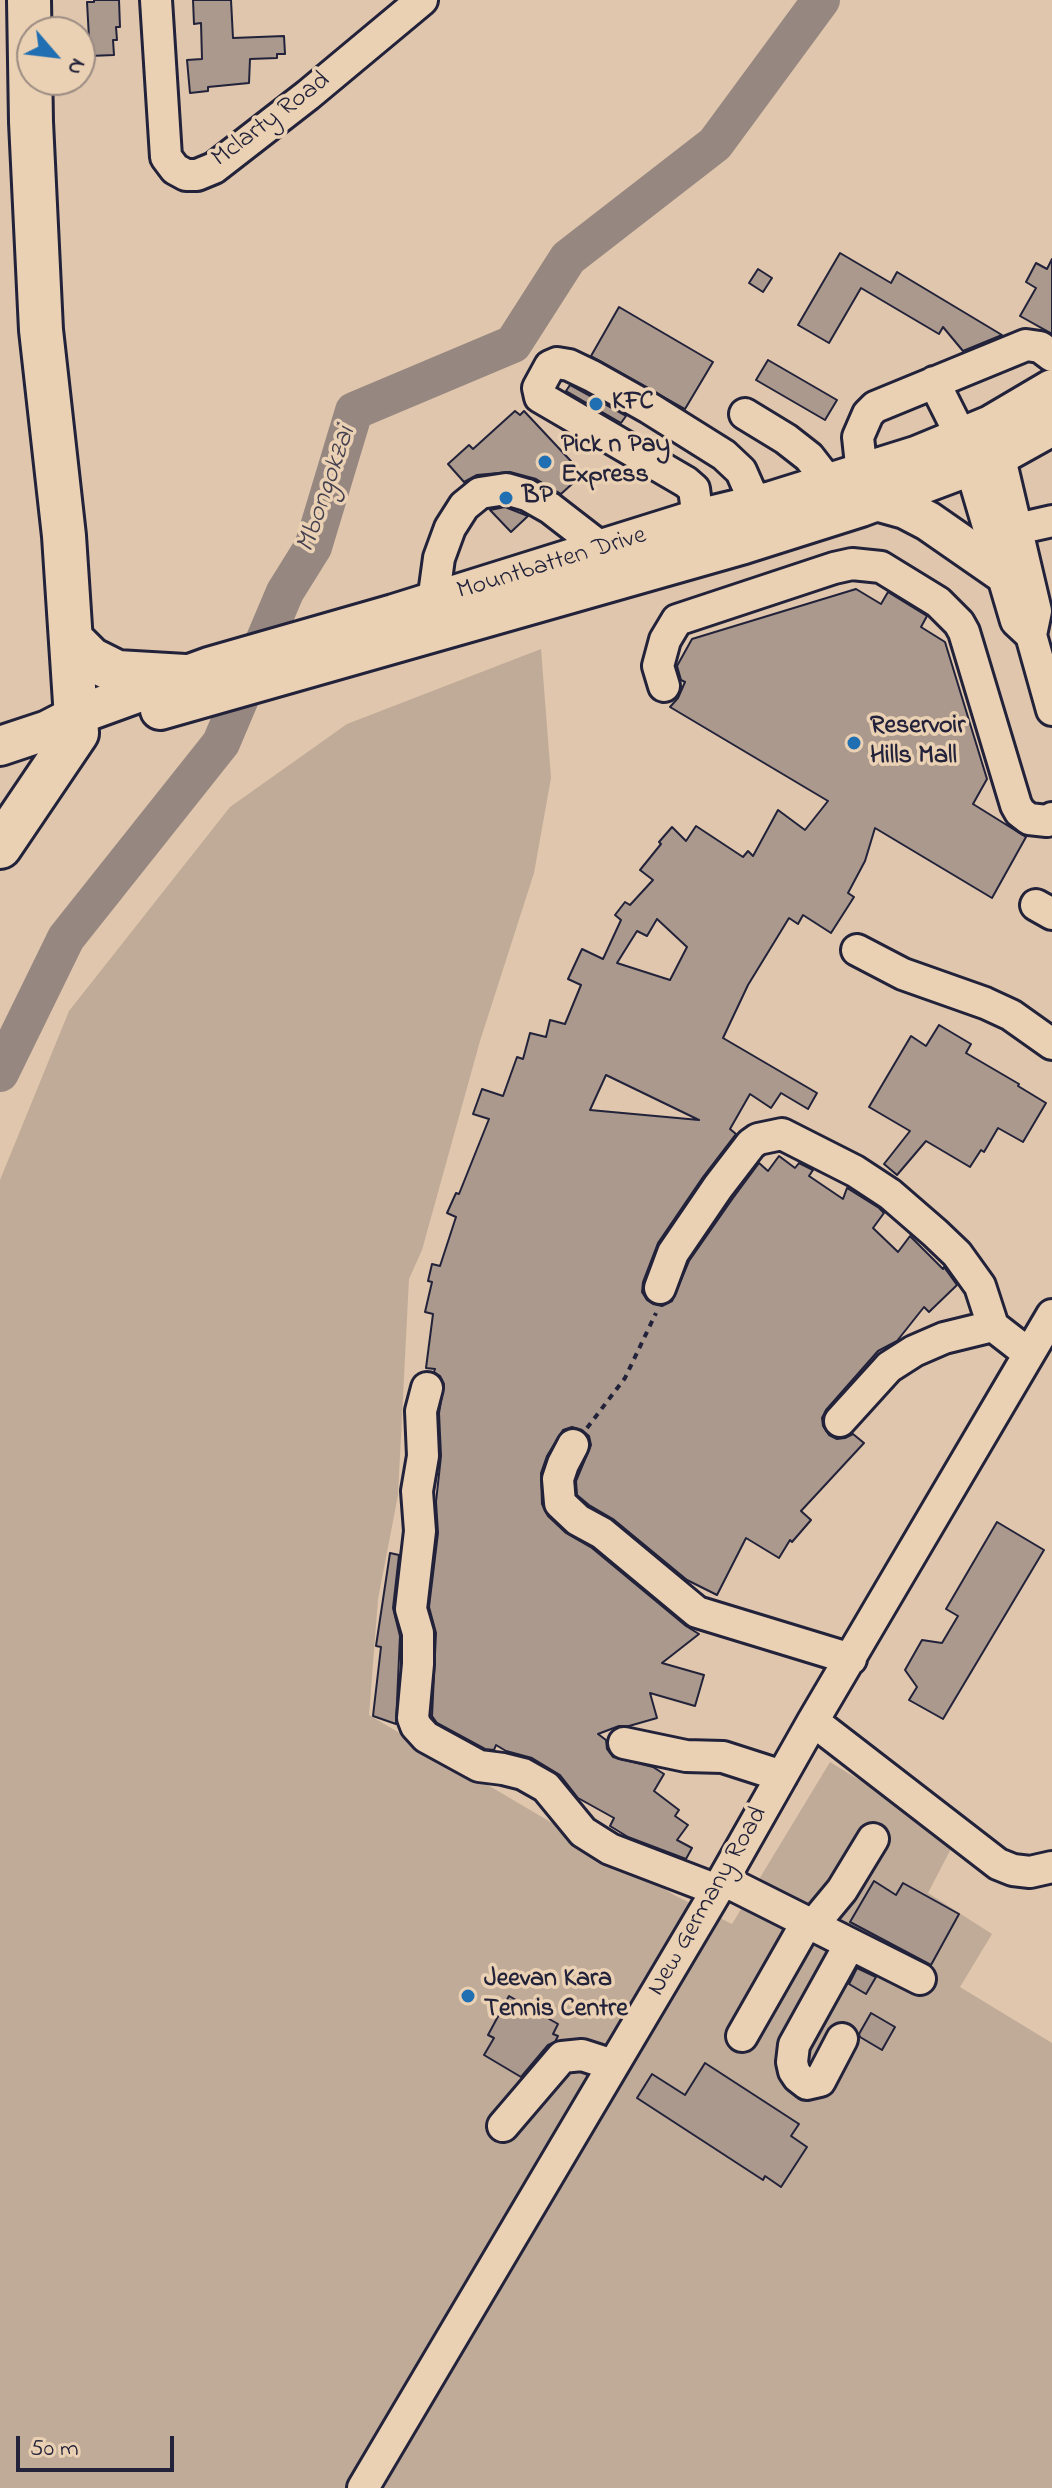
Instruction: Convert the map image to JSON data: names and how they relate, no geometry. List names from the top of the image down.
{
  "streets": {
    "main road": ["Mountbatten Drive"],
    "street": ["Mclarty Road", "New Germany Road"]
  },
  "water": ["Mbongokzai"],
  "places": [
    "KFC",
    "Pick n Pay Express",
    "BP",
    "Reservoir Hills Mall",
    "Jeevan Kara Tennis Centre"
  ],
  "scale_bar": "50 m",
  "north": "bottom right"
}
